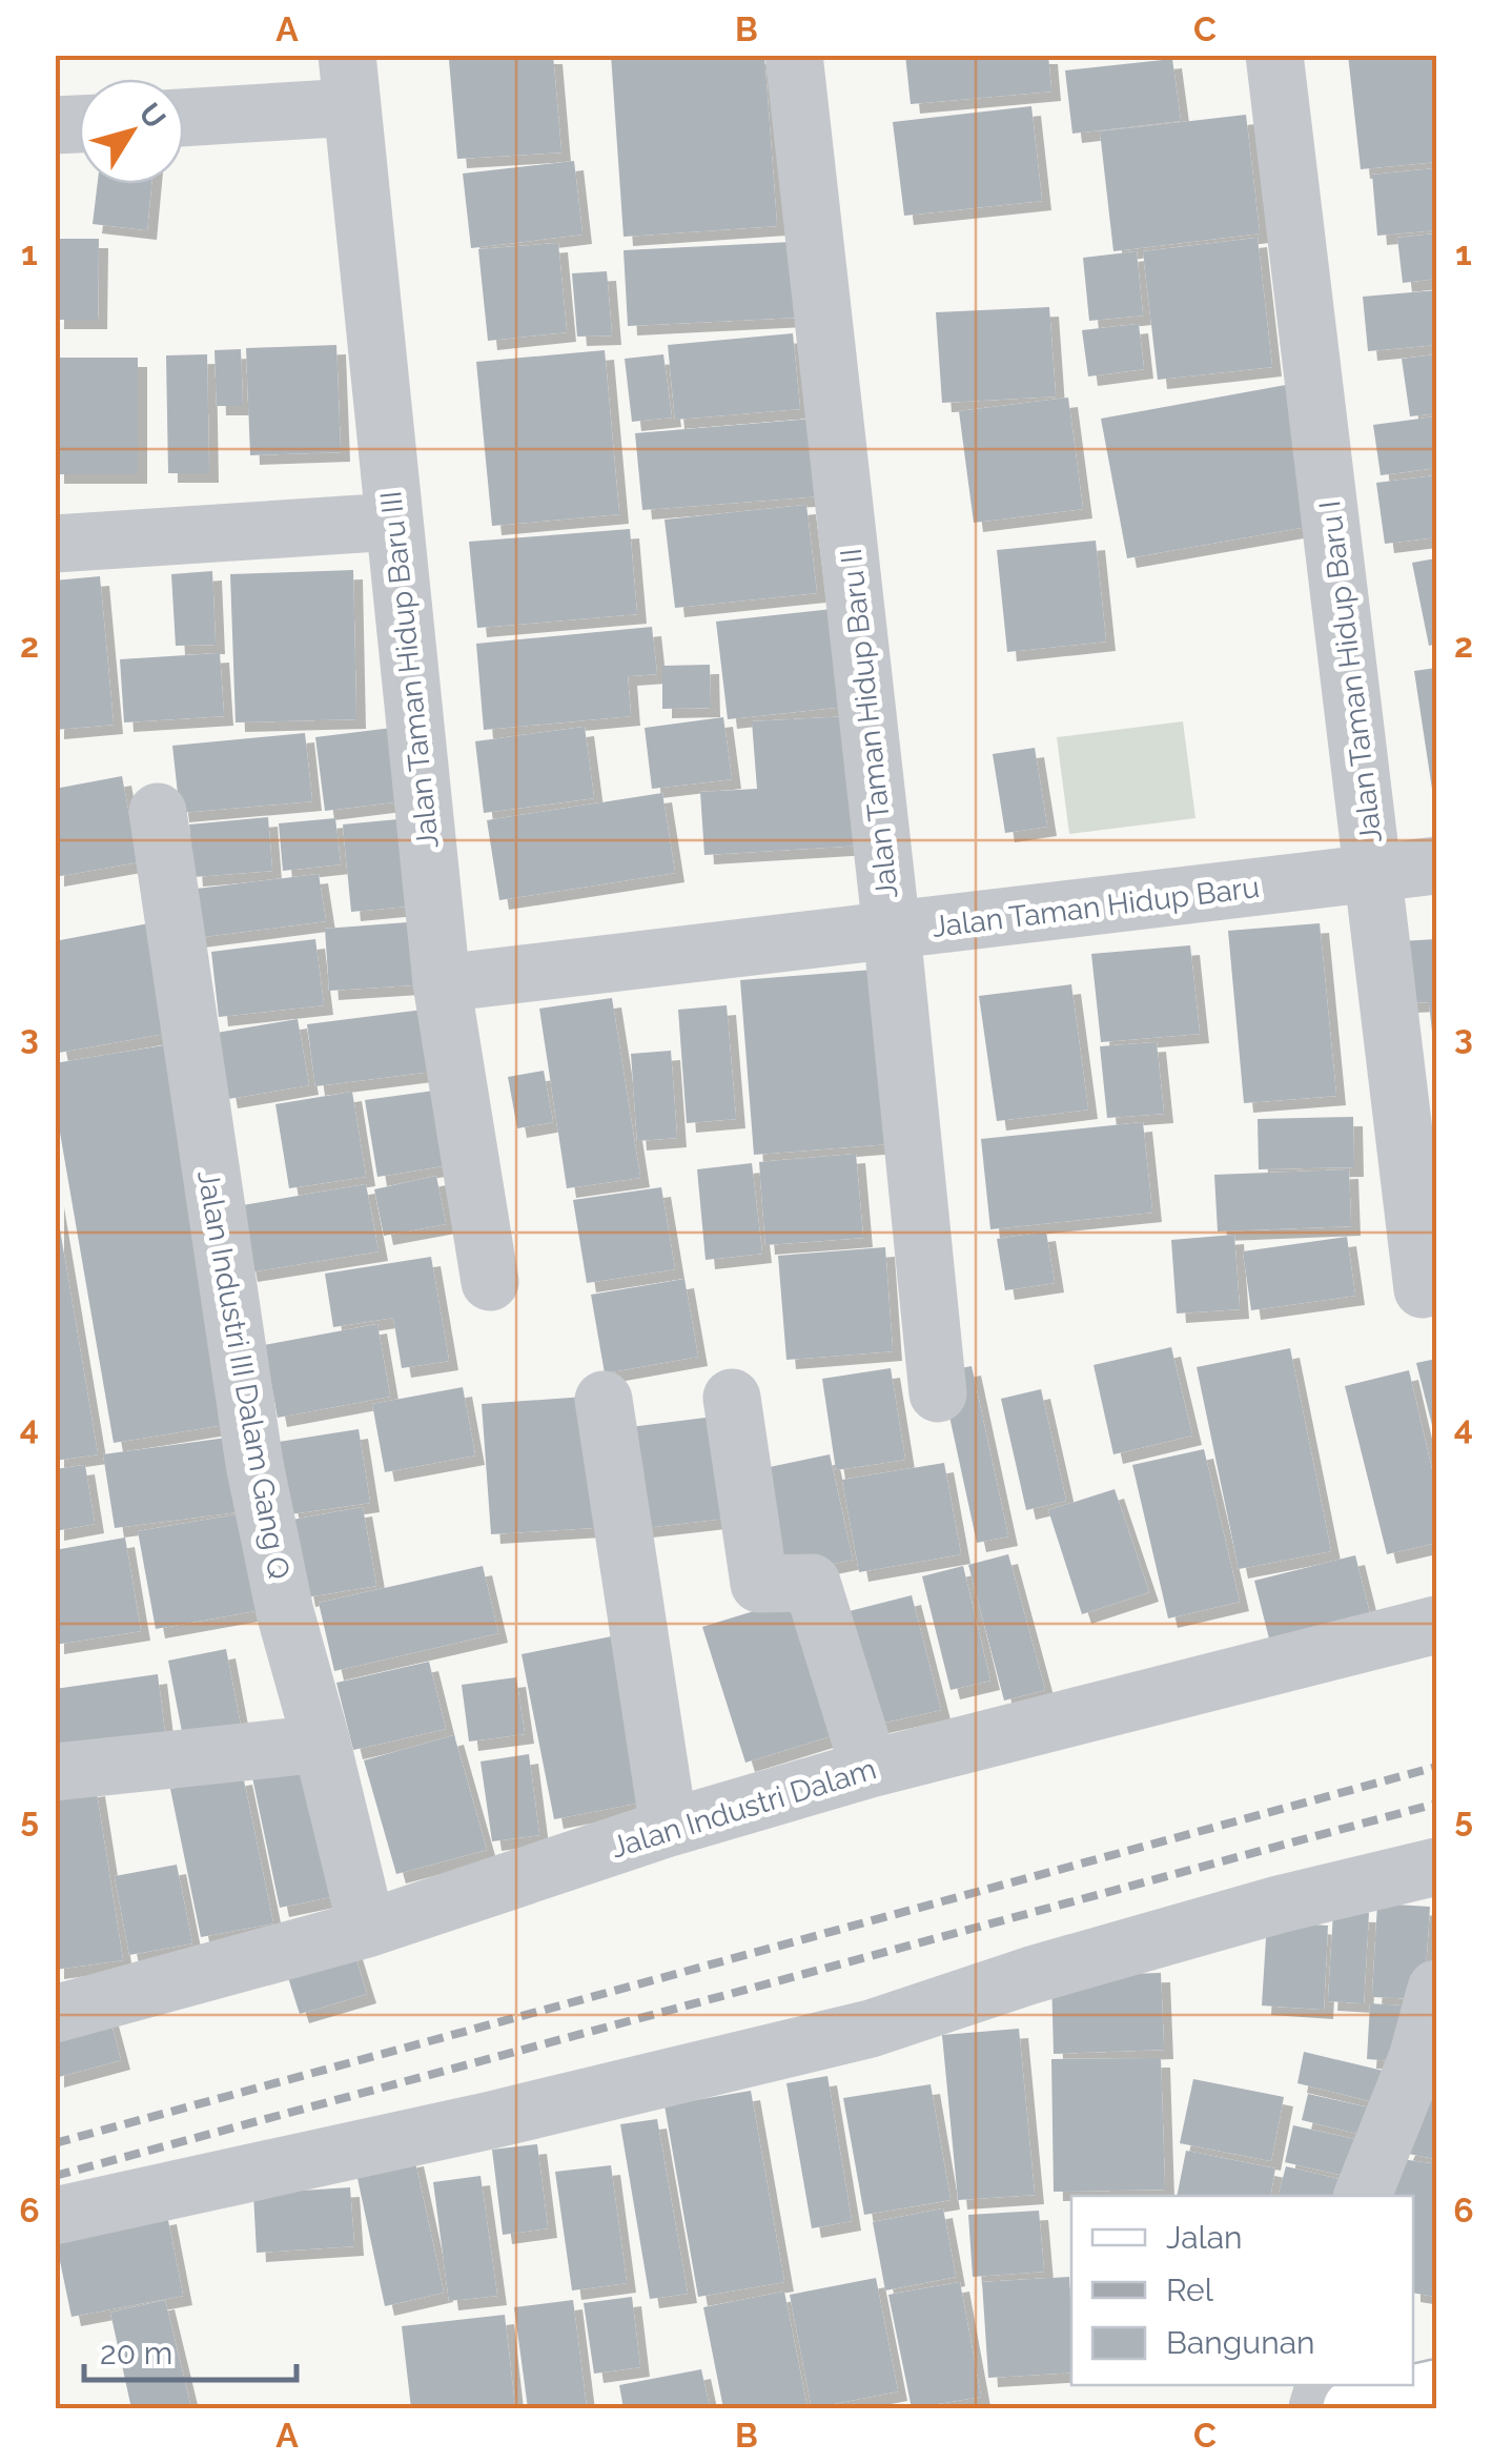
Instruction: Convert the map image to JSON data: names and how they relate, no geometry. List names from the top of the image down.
{
  "streets": {
    "street": [
      "Jalan Taman Hidup Baru III",
      "Jalan Taman Hidup Baru I",
      "Jalan Taman Hidup Baru II",
      "Jalan Taman Hidup Baru",
      "Jalan Industri III Dalam Gang Q",
      "Jalan Industri Dalam"
    ]
  },
  "crossings": [
    ["Jalan Taman Hidup Baru III", "Jalan Taman Hidup Baru"],
    ["Jalan Taman Hidup Baru I", "Jalan Taman Hidup Baru"],
    ["Jalan Taman Hidup Baru II", "Jalan Taman Hidup Baru"],
    ["Jalan Industri III Dalam Gang Q", "Jalan Industri Dalam"]
  ],
  "legend": ["Jalan", "Rel", "Bangunan"],
  "scale_bar": "20 m",
  "north": "top right",
  "grid": {
    "columns": ["A", "B", "C"],
    "rows": [
      "1",
      "2",
      "3",
      "4",
      "5",
      "6"
    ]
  }
}
